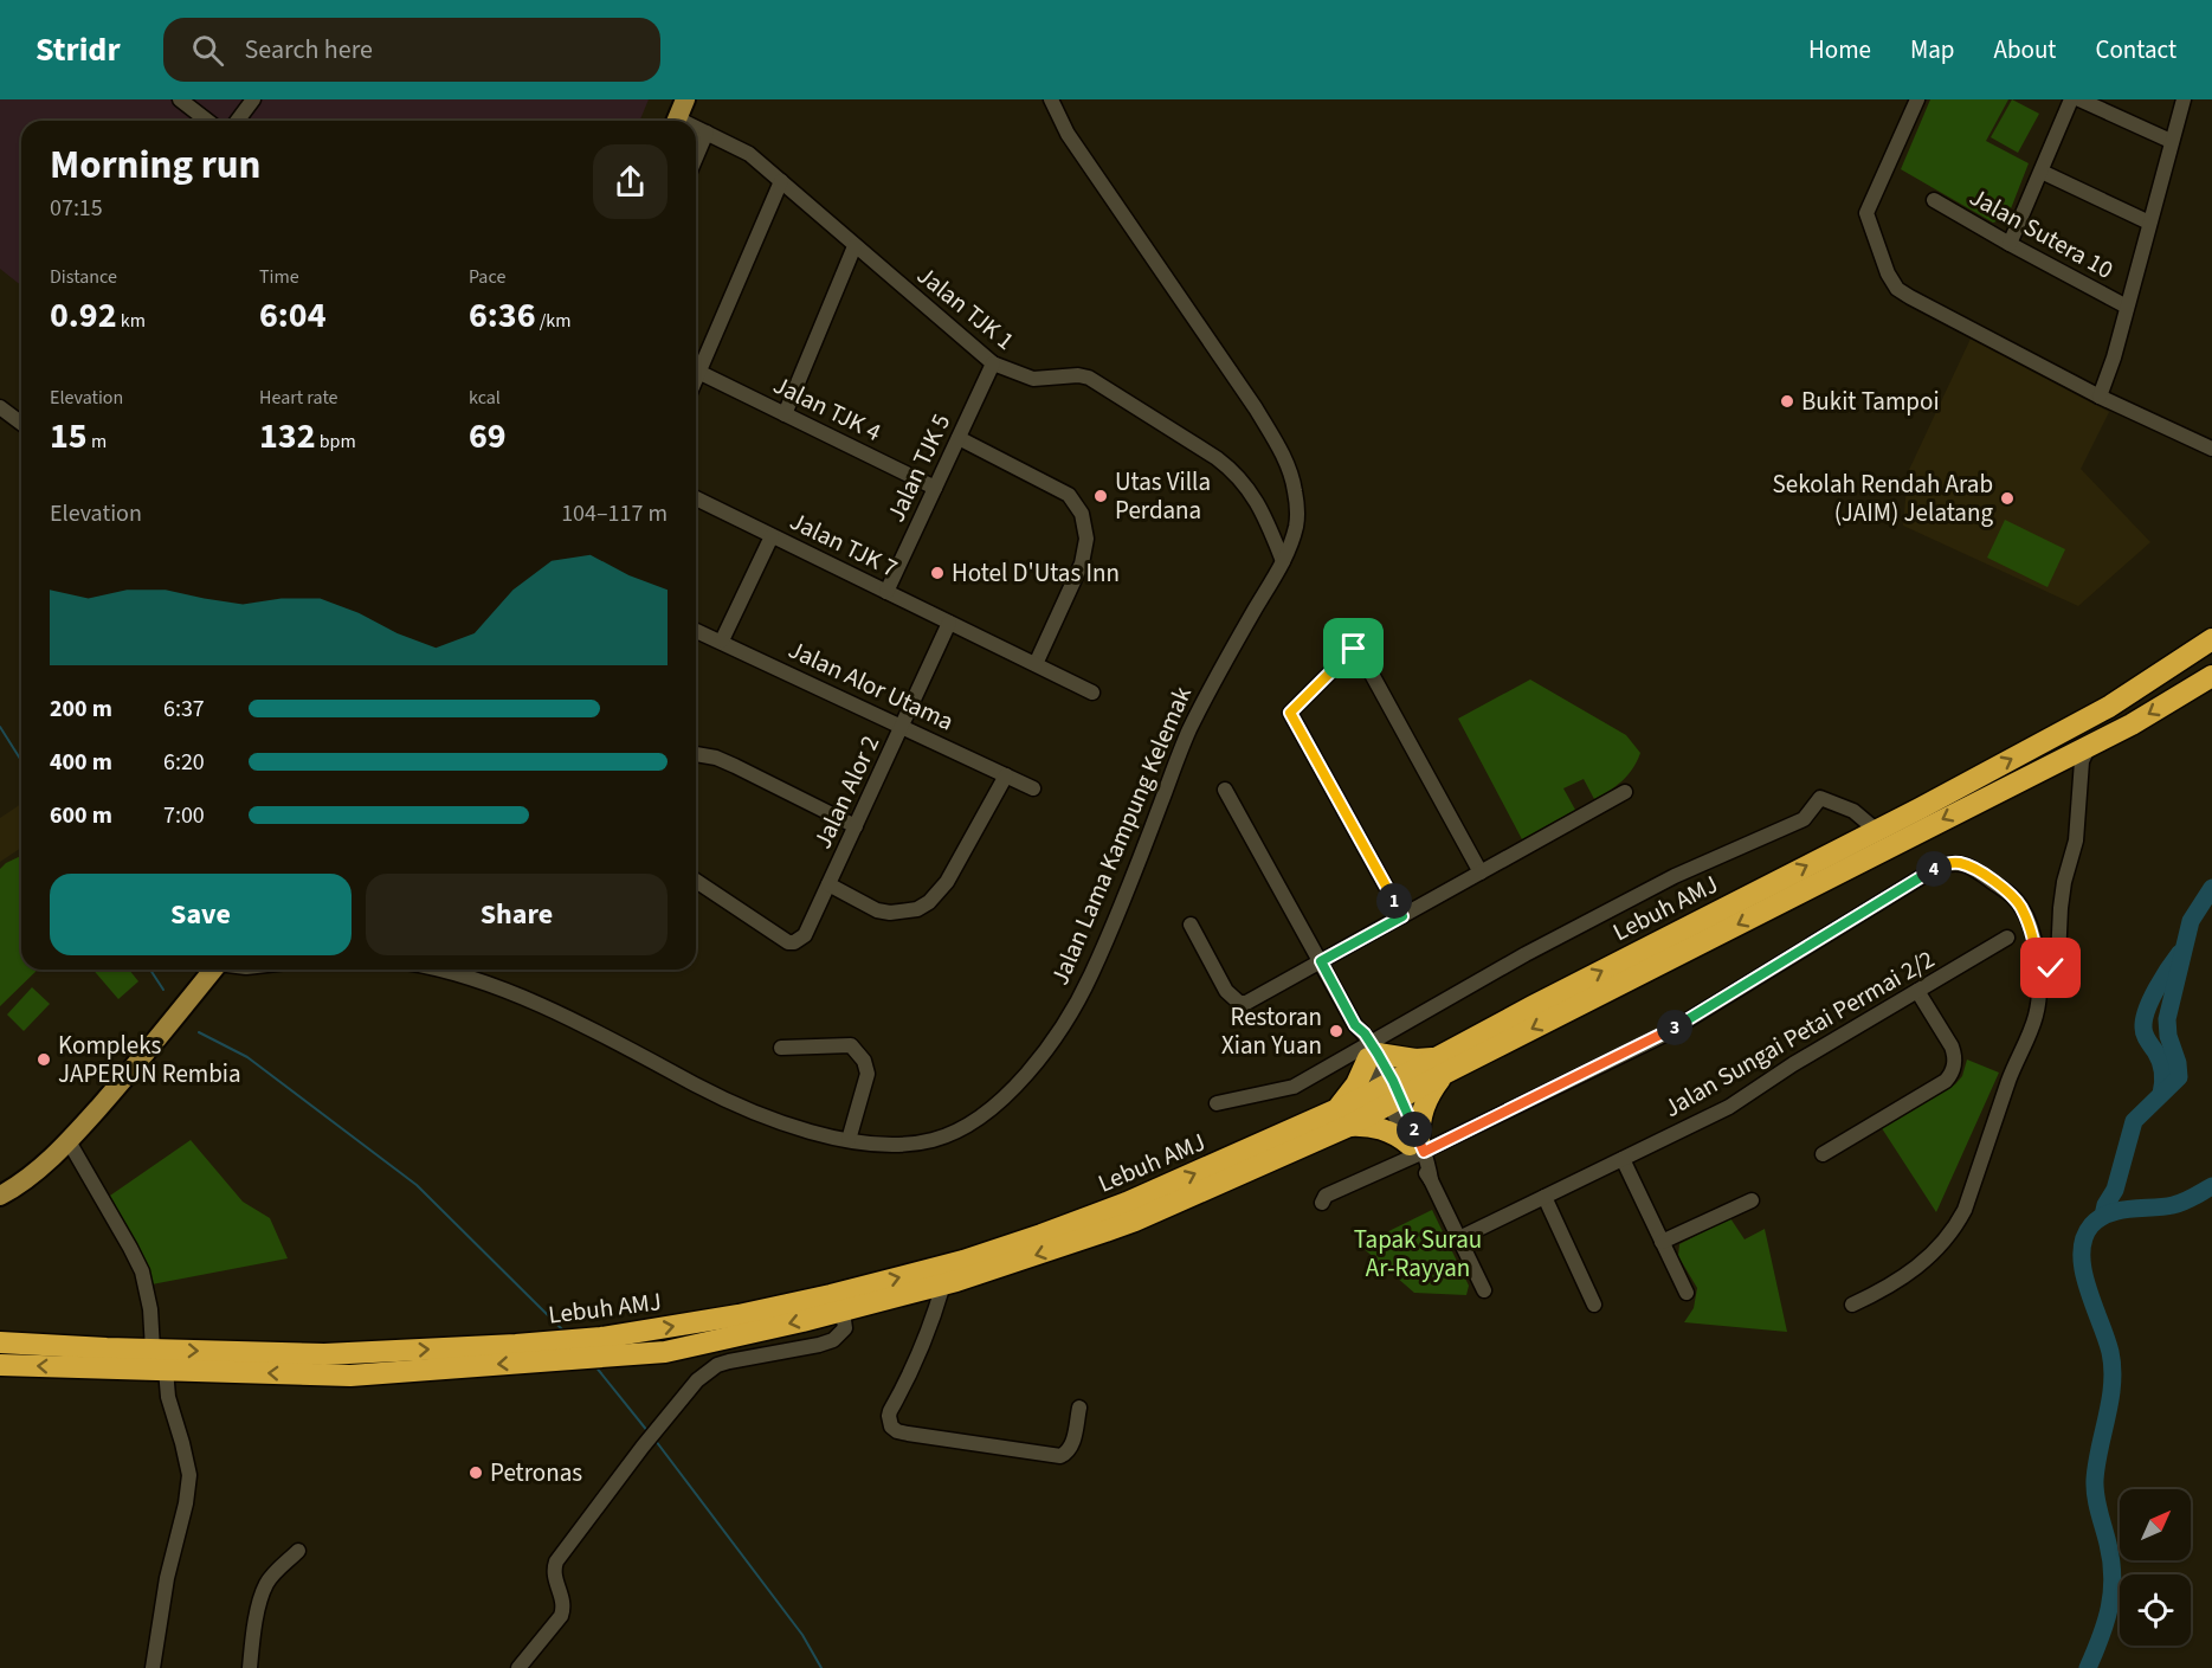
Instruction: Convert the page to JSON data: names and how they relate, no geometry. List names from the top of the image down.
{
  "streets": {
    "highway": ["Lebuh AMJ"],
    "street": [
      "Jalan Sutera 10",
      "Jalan TJK 1",
      "Jalan TJK 4",
      "Jalan TJK 5",
      "Jalan TJK 7",
      "Jalan Alor Utama",
      "Jalan Alor 2",
      "Jalan Lama Kampung Kelemak",
      "Jalan Sungai Petai Permai 2/2"
    ]
  },
  "crossings": [
    ["Jalan TJK 1", "Jalan TJK 5"],
    ["Jalan TJK 1", "Jalan Lama Kampung Kelemak"],
    ["Jalan TJK 4", "Jalan TJK 5"],
    ["Jalan TJK 5", "Jalan TJK 7"],
    ["Jalan TJK 7", "Jalan Alor 2"],
    ["Jalan Alor Utama", "Jalan Alor 2"]
  ],
  "parks": ["Tapak Surau Ar-Rayyan"],
  "places": [
    "Bukit Tampoi",
    "Utas Villa Perdana",
    "Sekolah Rendah Arab (JAIM) Jelatang",
    "Hotel D'Utas Inn",
    "Restoran Xian Yuan",
    "Kompleks JAPERUN Rembia",
    "Petronas"
  ],
  "north": "top right",
  "page": {
    "header": "Stridr",
    "search": "Search here",
    "nav": [
      "Home",
      "Map",
      "About",
      "Contact"
    ],
    "heading": ["Morning run", "07:15"],
    "stats": [
      ["Distance", "0.92 km"],
      ["Time", "6:04"],
      ["Pace", "6:36 /km"],
      ["Elevation", "15 m"],
      ["Heart rate", "132 bpm"],
      ["kcal", "69"]
    ],
    "chart": ["Elevation", "104–117 m"],
    "list": [
      {
        "name": "200 m",
        "note": "6:37"
      },
      {
        "name": "400 m",
        "note": "6:20"
      },
      {
        "name": "600 m",
        "note": "7:00"
      }
    ],
    "pins": [
      "4",
      "1",
      "3",
      "2"
    ],
    "buttons": ["Save", "Share"]
  }
}
